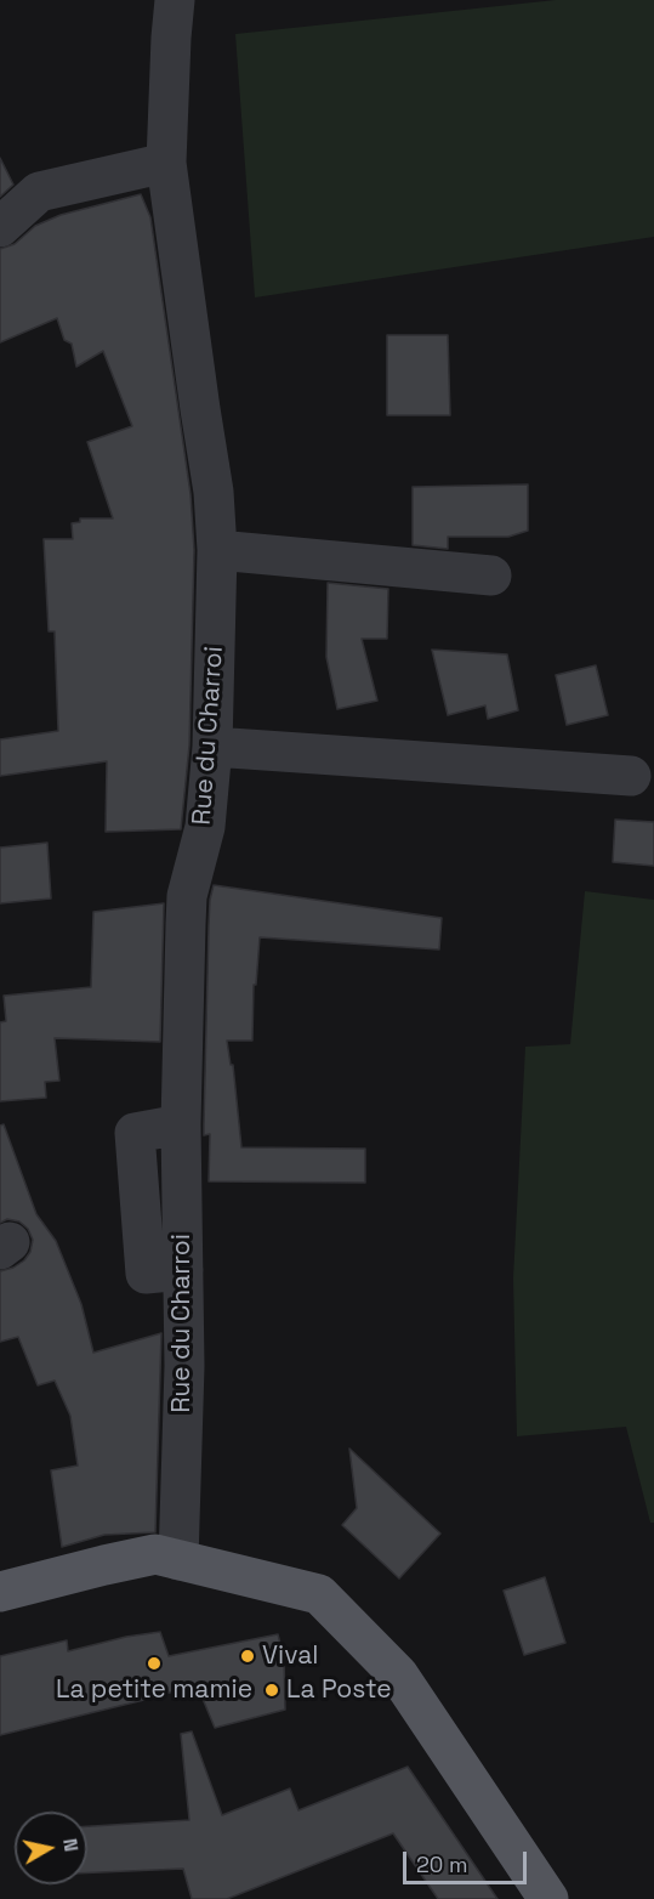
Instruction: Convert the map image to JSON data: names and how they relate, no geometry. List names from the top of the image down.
{
  "streets": {
    "street": ["Rue du Charroi"]
  },
  "places": ["Vival", "La petite mamie", "La Poste"],
  "scale_bar": "20 m",
  "north": "right"
}
